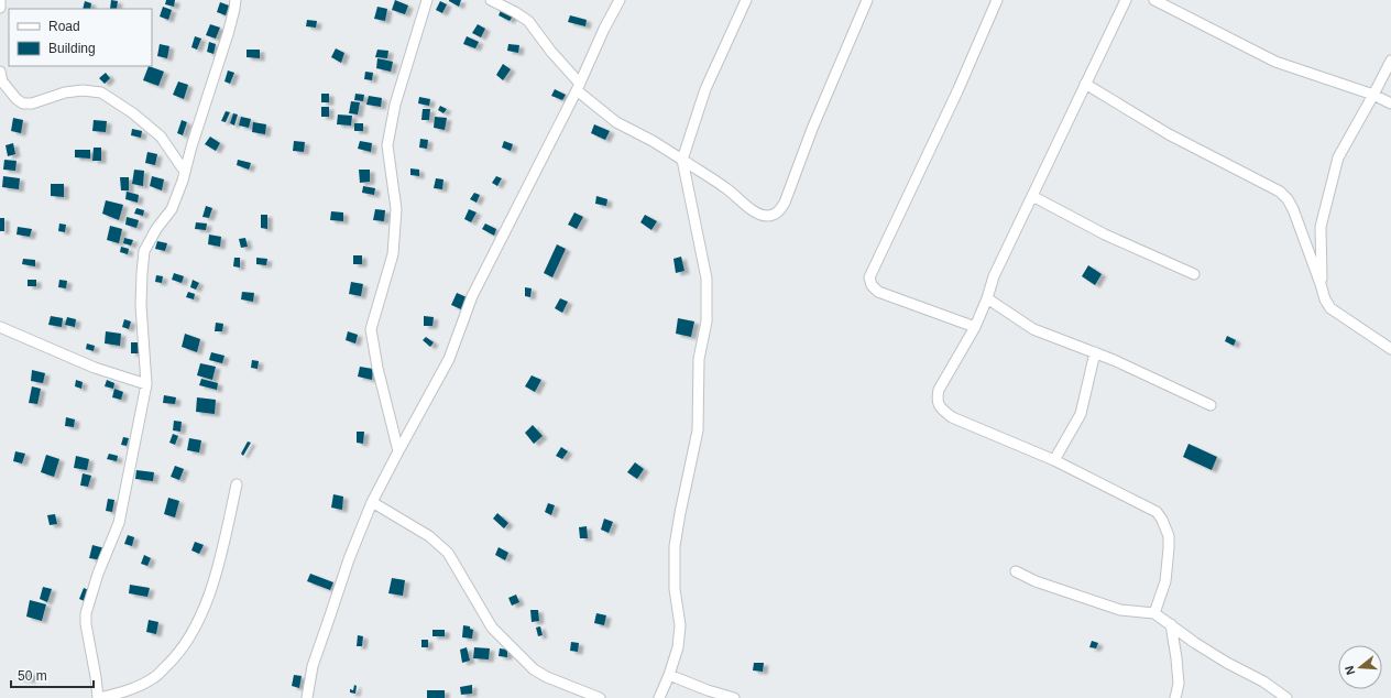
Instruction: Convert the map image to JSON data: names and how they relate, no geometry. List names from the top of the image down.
{
  "legend": ["Road", "Building"],
  "scale_bar": "50 m",
  "north": "left"
}
